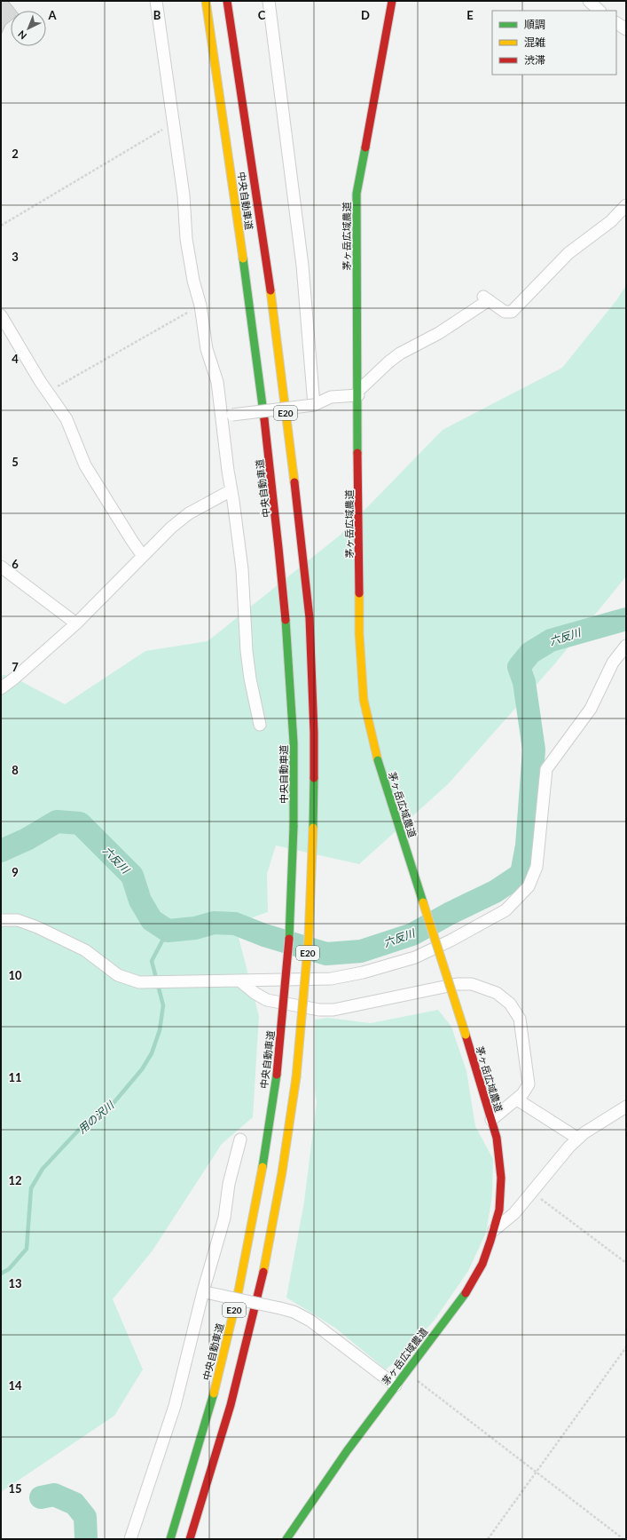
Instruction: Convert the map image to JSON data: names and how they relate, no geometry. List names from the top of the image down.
{
  "streets": {
    "main road": ["中央自動車道", "茅ヶ岳広域農道", "E20"]
  },
  "water": ["六反川", "用の沢川"],
  "legend": ["順調", "混雑", "渋滞"],
  "north": "bottom left",
  "grid": {
    "columns": [
      "A",
      "B",
      "C",
      "D",
      "E"
    ],
    "rows": [
      "2",
      "3",
      "4",
      "5",
      "6",
      "7",
      "8",
      "9",
      "10",
      "11",
      "12",
      "13",
      "14",
      "15"
    ]
  }
}
